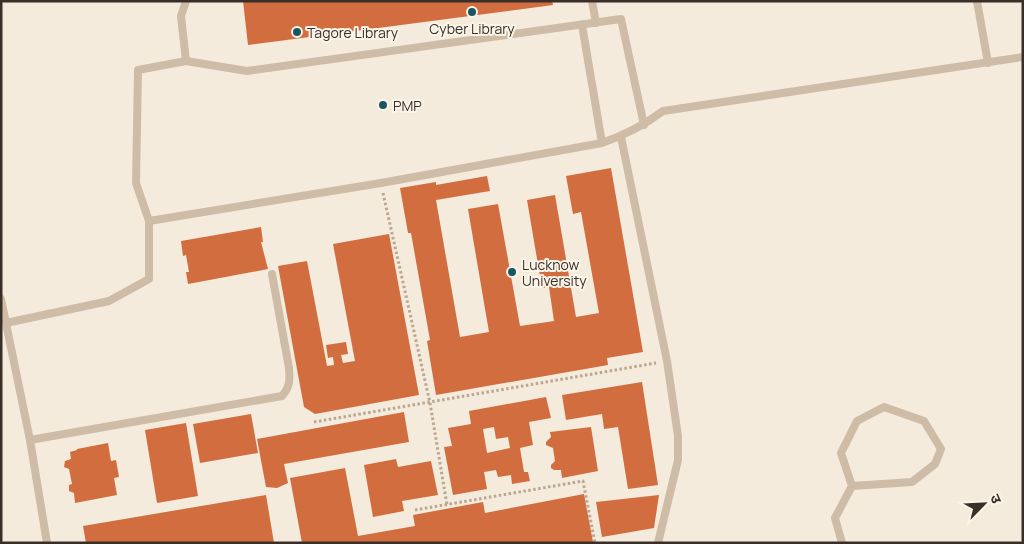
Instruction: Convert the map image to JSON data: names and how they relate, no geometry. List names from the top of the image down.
{
  "places": [
    "Cyber Library",
    "Tagore Library",
    "PMP",
    "Lucknow University"
  ],
  "north": "top right"
}
